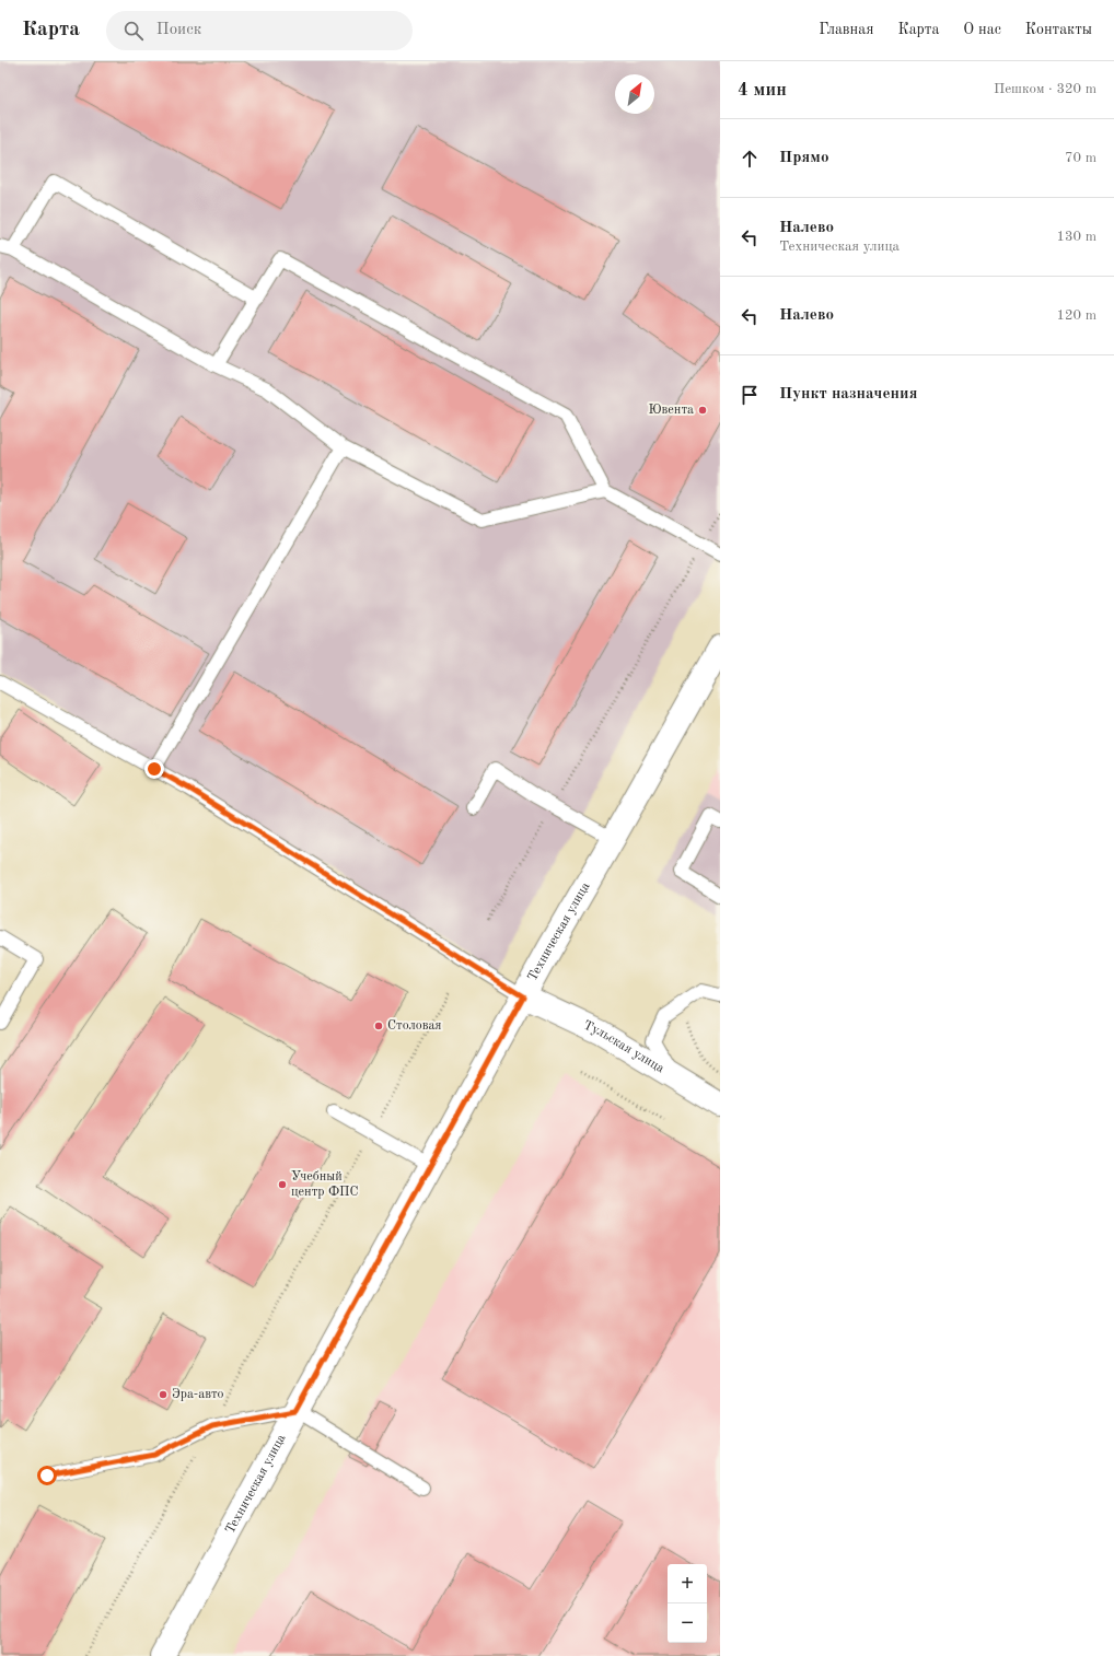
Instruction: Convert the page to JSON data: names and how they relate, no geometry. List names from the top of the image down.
{
  "streets": {
    "main road": ["Техническая улица", "Тульская улица"]
  },
  "crossings": [
    ["Техническая улица", "Тульская улица"]
  ],
  "places": [
    "Ювента",
    "Столовая",
    "Учебный центр ФПС",
    "Эра-авто"
  ],
  "north": "top right",
  "page": {
    "header": "Карта",
    "search": "Поиск",
    "nav": [
      "Главная",
      "Карта",
      "О нас",
      "Контакты"
    ],
    "heading": ["4 мин", "Пешком · 320 m"],
    "list": [
      ["Прямо", "70 m"],
      ["Налево", "Техническая улица", "130 m"],
      ["Налево", "120 m"],
      "Пункт назначения"
    ],
    "map_buttons": ["+", "−"]
  }
}
